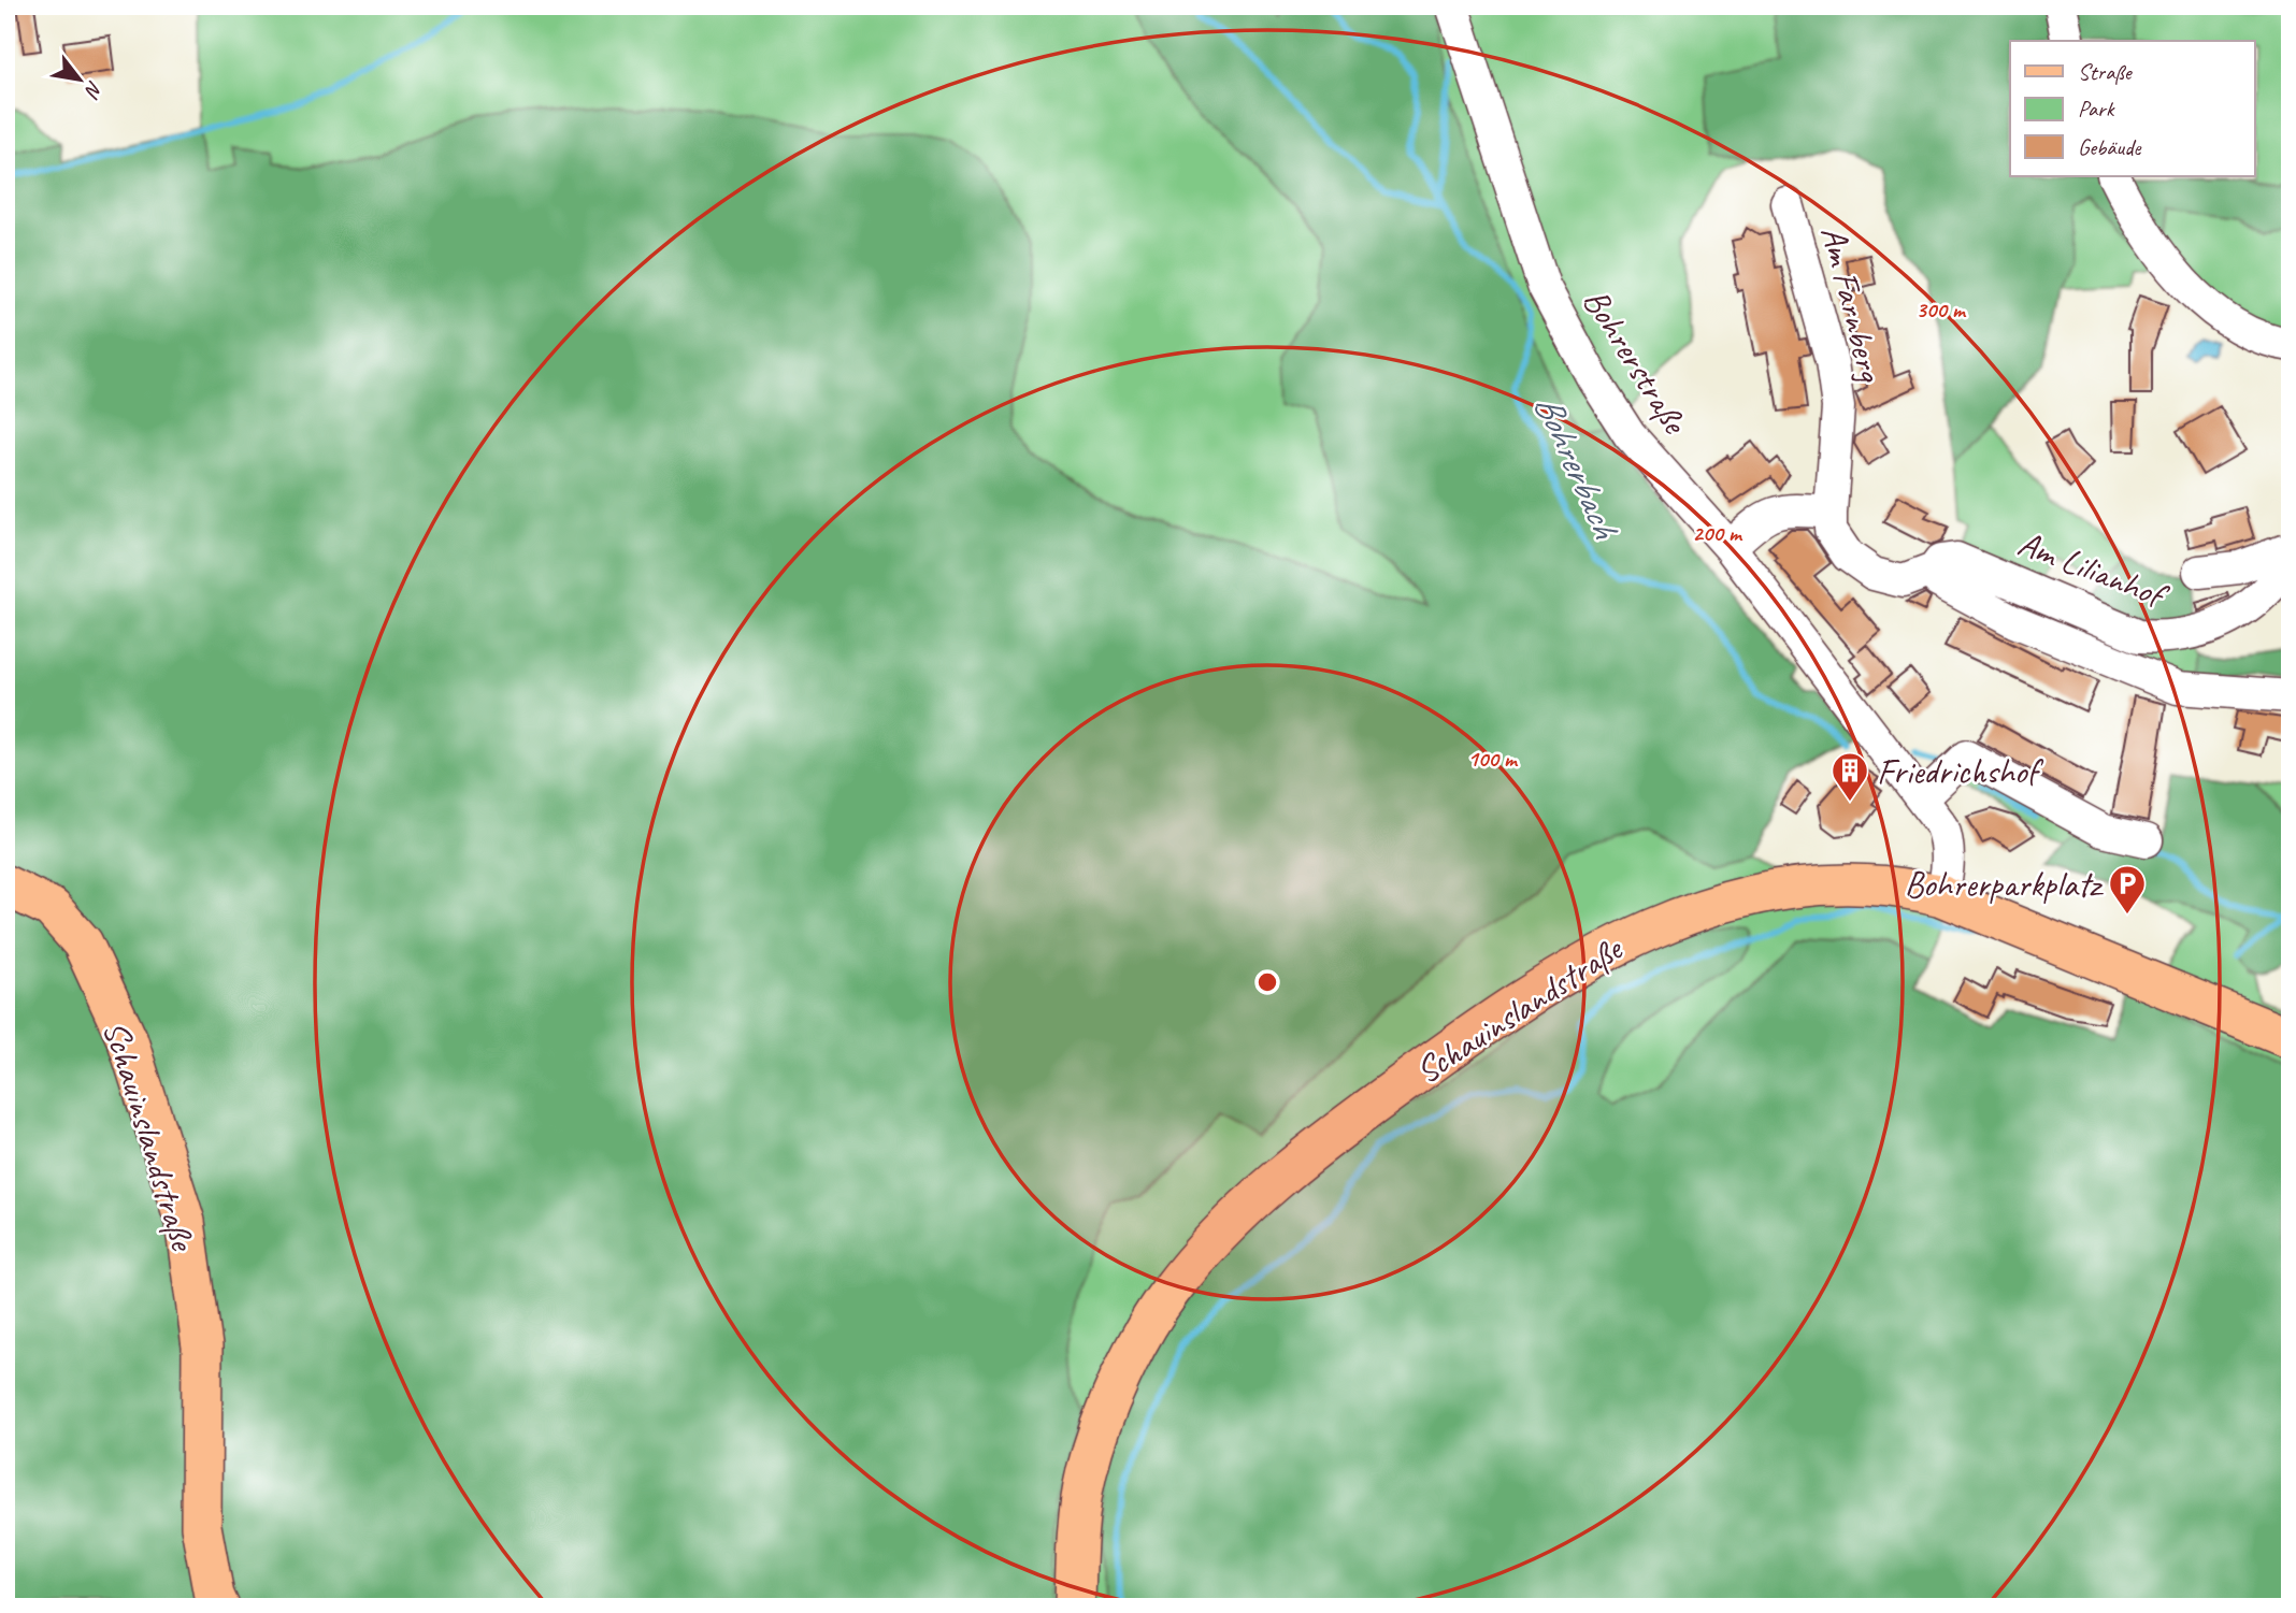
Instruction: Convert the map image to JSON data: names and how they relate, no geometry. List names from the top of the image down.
{
  "streets": {
    "main road": ["Schauinslandstraße"],
    "street": ["Am Farnberg", "Bohrerstraße", "Am Lilianhof"]
  },
  "crossings": [
    ["Am Farnberg", "Am Lilianhof"],
    ["Bohrerstraße", "Schauinslandstraße"]
  ],
  "water": ["Bohrerbach"],
  "places": {
    "building": ["Friedrichshof"],
    "parking": ["Bohrerparkplatz"]
  },
  "legend": ["Straße", "Park", "Gebäude"],
  "north": "bottom right",
  "rings": ["300 m", "200 m", "100 m"]
}
